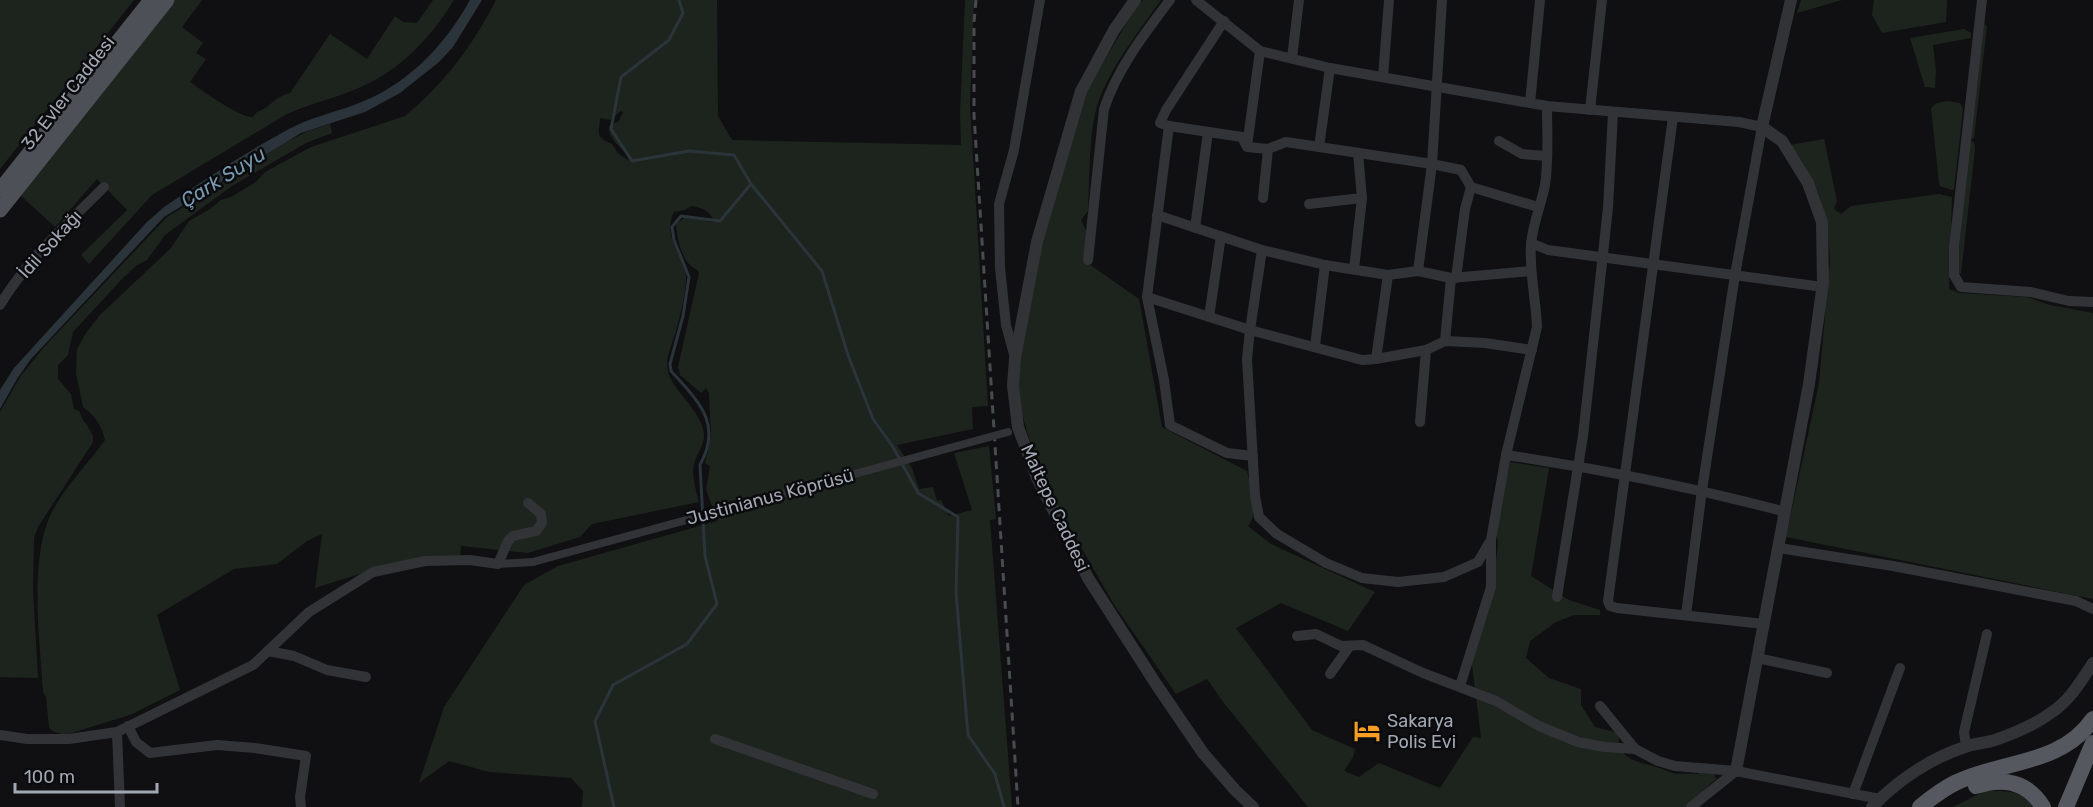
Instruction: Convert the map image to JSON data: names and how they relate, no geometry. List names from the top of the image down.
{
  "streets": {
    "main road": ["32 Evler Caddesi"],
    "street": ["İdil Sokağı", "Justinianus Köprüsü", "Maltepe Caddesi"]
  },
  "crossings": [
    ["Justinianus Köprüsü", "Maltepe Caddesi"]
  ],
  "water": ["Çark Suyu"],
  "places": {
    "hotel": ["Sakarya Polis Evi"]
  },
  "scale_bar": "100 m"
}
